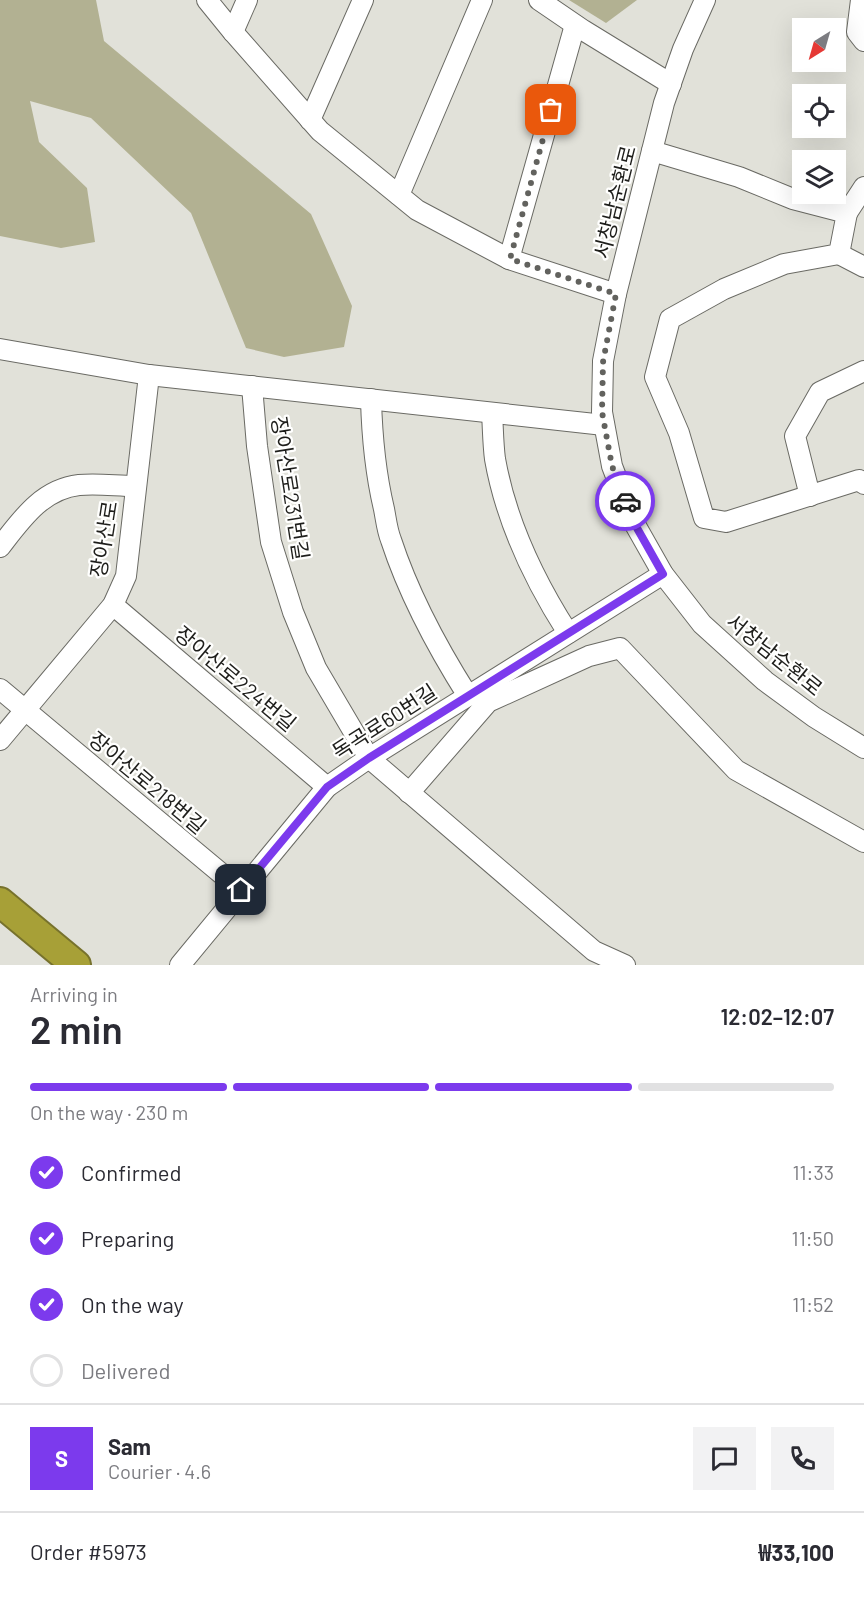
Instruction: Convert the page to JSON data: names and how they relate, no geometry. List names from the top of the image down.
{
  "streets": {
    "street": [
      "서창남순환로",
      "장아산로231번길",
      "장아산로",
      "장아산로224번길",
      "독곡로60번길",
      "장아산로218번길"
    ]
  },
  "crossings": [
    ["서창남순환로", "장아산로231번길"],
    ["서창남순환로", "독곡로60번길"],
    ["장아산로231번길", "장아산로"],
    ["장아산로231번길", "독곡로60번길"],
    ["장아산로", "장아산로224번길"],
    ["장아산로", "장아산로218번길"],
    ["장아산로224번길", "독곡로60번길"],
    ["독곡로60번길", "장아산로218번길"]
  ],
  "north": "bottom left",
  "page": {
    "heading": ["2 min", "Arriving in", "12:02–12:07"],
    "panel": [
      "Sam",
      "Courier · 4.6",
      "Order #5973",
      "₩33,100"
    ],
    "bar": "On the way · 230 m",
    "list": [
      ["Confirmed", "11:33"],
      ["Preparing", "11:50"],
      ["On the way", "11:52"],
      "Delivered"
    ],
    "round": "S"
  }
}
